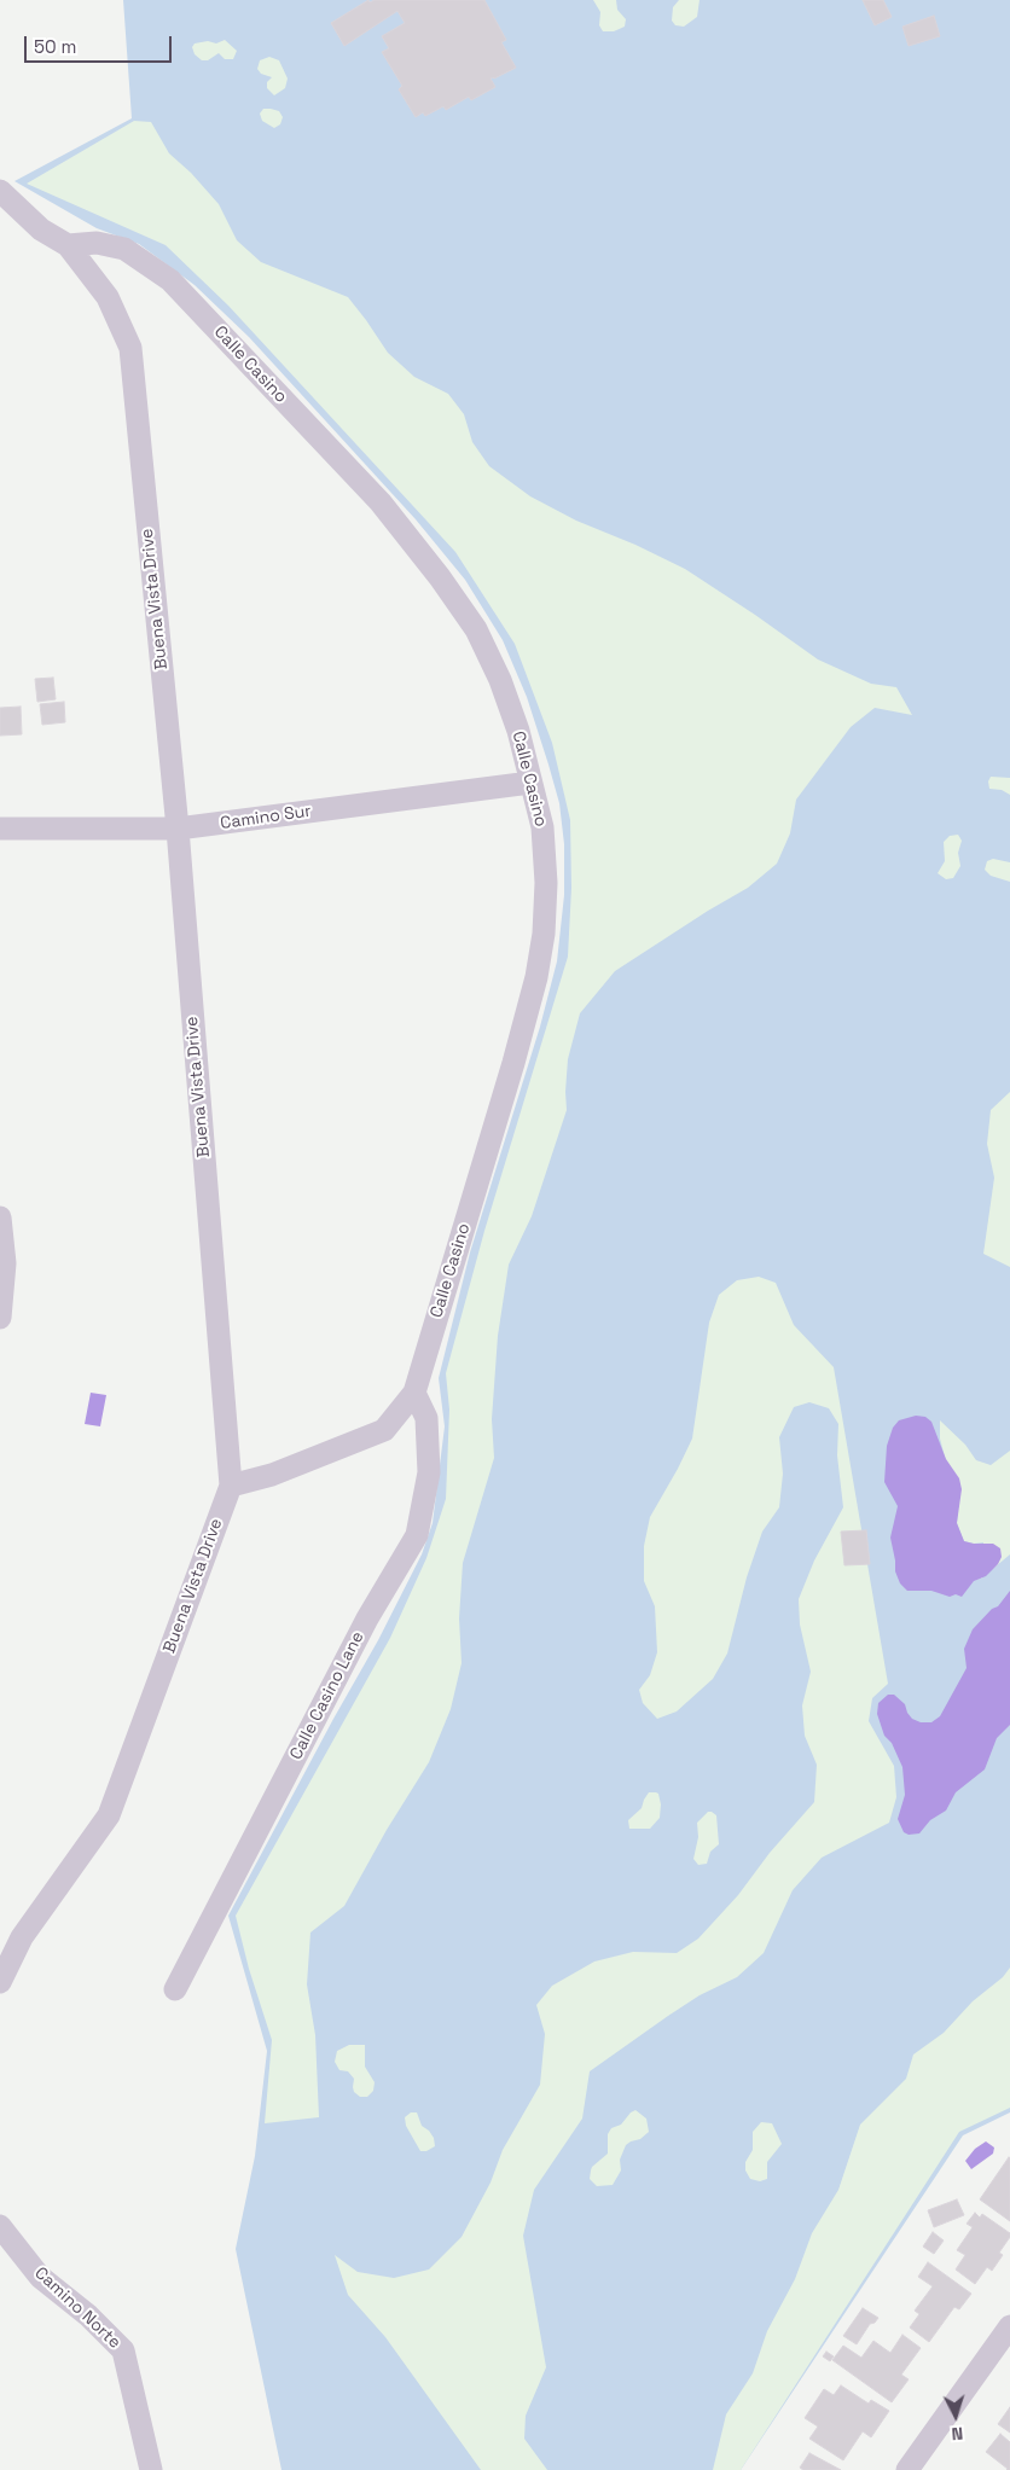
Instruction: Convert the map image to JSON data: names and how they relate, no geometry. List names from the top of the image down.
{
  "streets": {
    "street": [
      "Calle Casino",
      "Buena Vista Drive",
      "Camino Sur",
      "Calle Casino Lane",
      "Camino Norte"
    ]
  },
  "crossings": [
    ["Calle Casino", "Buena Vista Drive"],
    ["Calle Casino", "Camino Sur"],
    ["Calle Casino", "Calle Casino Lane"],
    ["Buena Vista Drive", "Camino Sur"]
  ],
  "scale_bar": "50 m",
  "north": "bottom"
}
